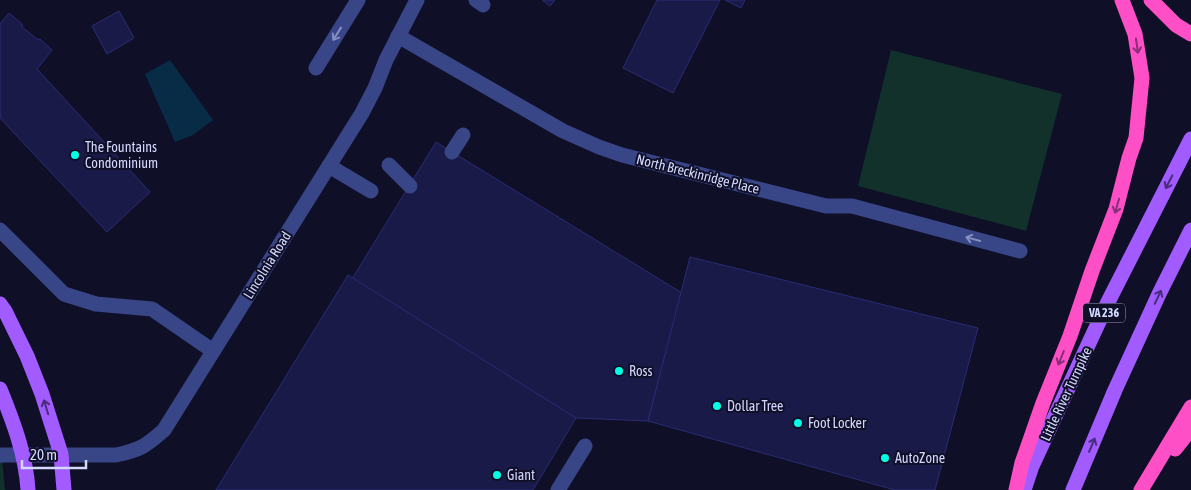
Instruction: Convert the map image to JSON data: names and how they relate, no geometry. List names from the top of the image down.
{
  "streets": {
    "main road": ["VA 236", "Little River Turnpike"],
    "street": ["North Breckinridge Place", "Lincolnia Road"]
  },
  "crossings": [
    ["North Breckinridge Place", "Lincolnia Road"]
  ],
  "one_way": ["North Breckinridge Place"],
  "places": [
    "The Fountains Condominium",
    "Ross",
    "Dollar Tree",
    "Foot Locker",
    "AutoZone",
    "Giant"
  ],
  "scale_bar": "20 m"
}
